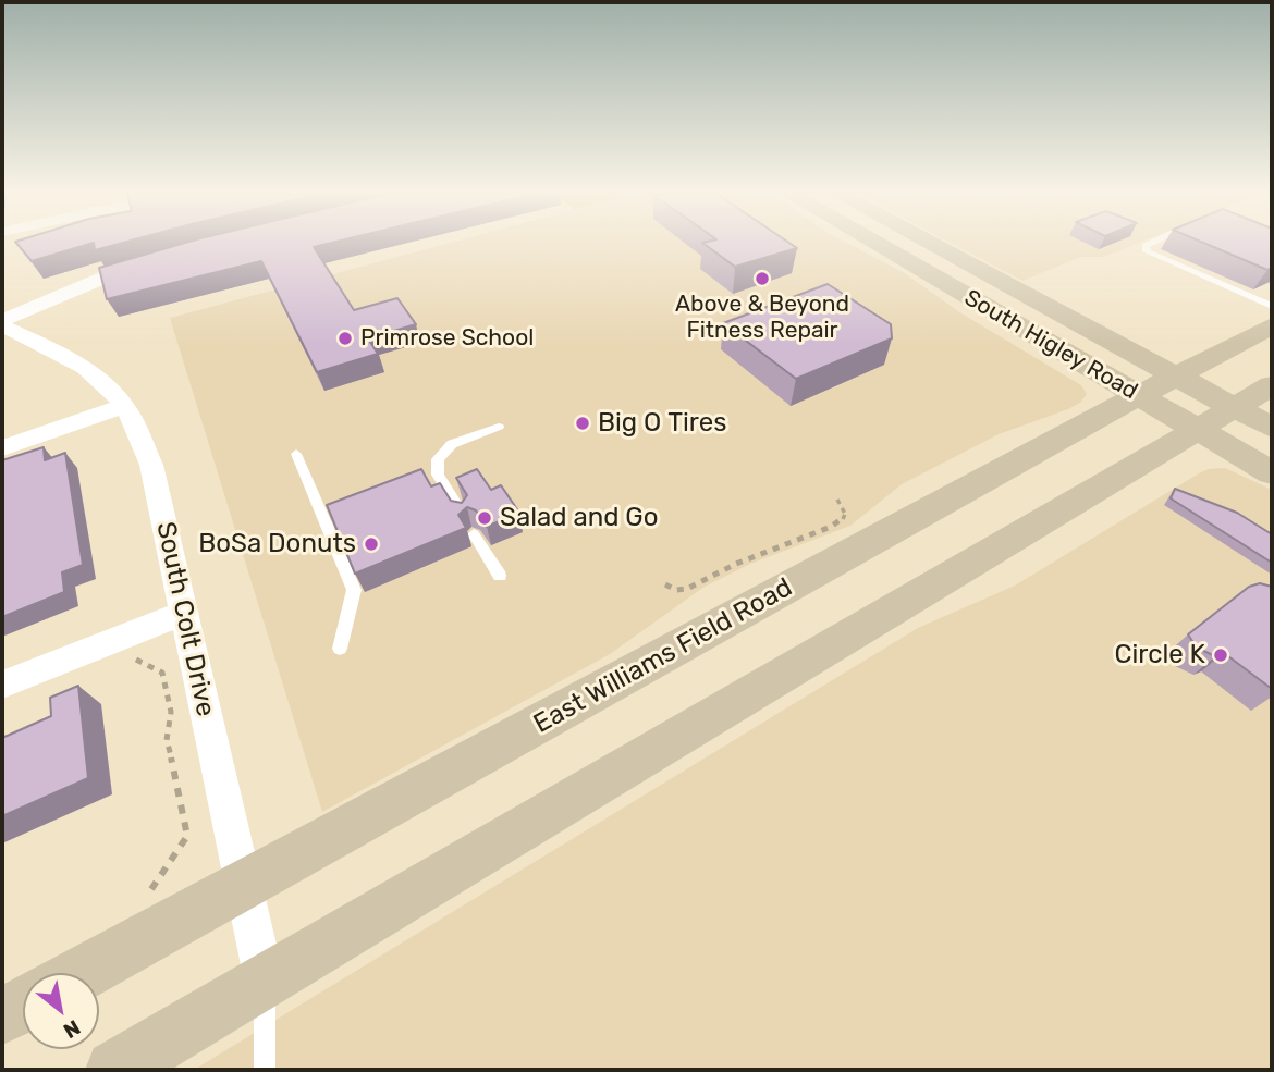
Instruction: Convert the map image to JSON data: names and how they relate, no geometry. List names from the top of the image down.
{
  "streets": {
    "main road": ["South Higley Road", "East Williams Field Road"],
    "street": ["South Colt Drive"]
  },
  "crossings": [
    ["South Higley Road", "East Williams Field Road"],
    ["South Colt Drive", "East Williams Field Road"]
  ],
  "places": [
    "Above & Beyond Fitness Repair",
    "Primrose School",
    "Big O Tires",
    "Salad and Go",
    "BoSa Donuts",
    "Circle K"
  ],
  "north": "bottom right"
}
